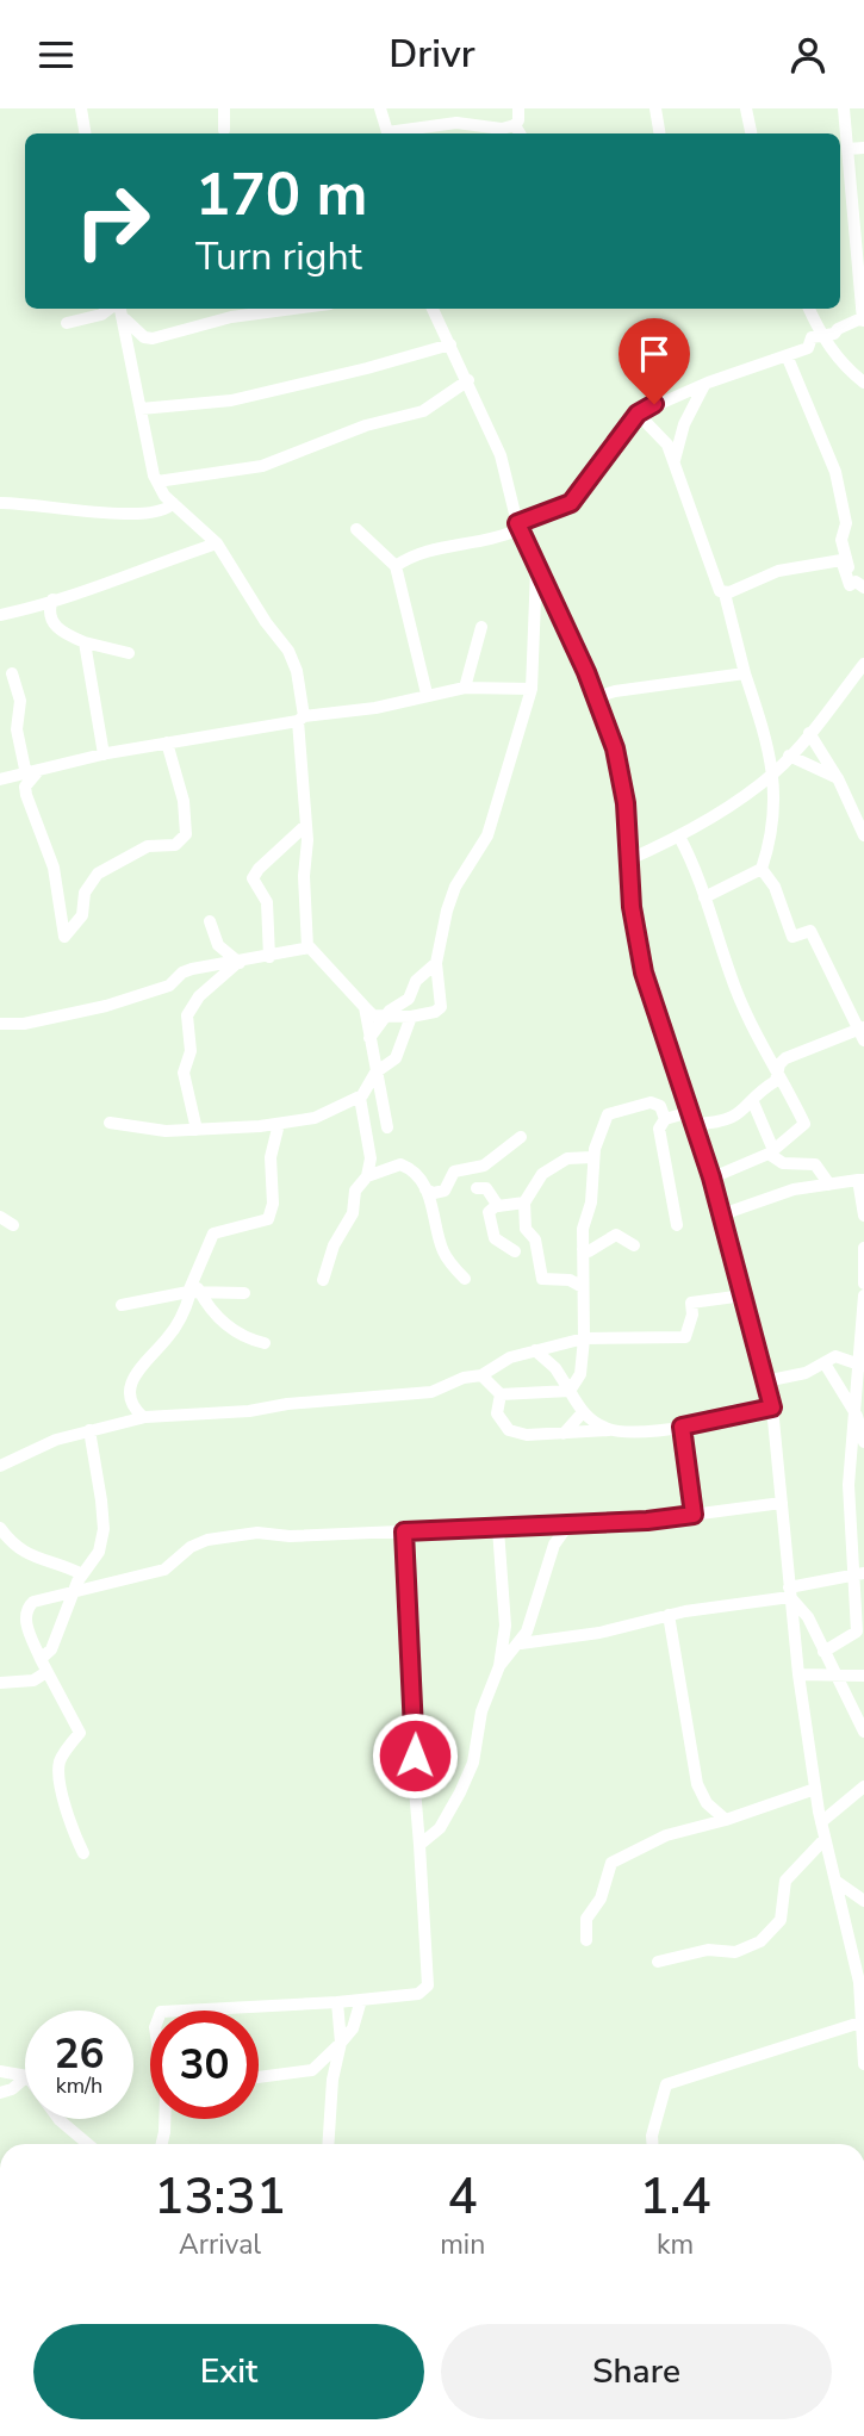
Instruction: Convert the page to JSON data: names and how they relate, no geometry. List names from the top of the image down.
{
  "page": {
    "header": "Drivr",
    "turn": ["170 m", "Turn right"],
    "speed": "26 km/h",
    "limit": "30",
    "eta": [
      "13:31",
      "Arrival",
      "4",
      "min",
      "1.4",
      "km"
    ],
    "buttons": ["Exit", "Share"]
  }
}
